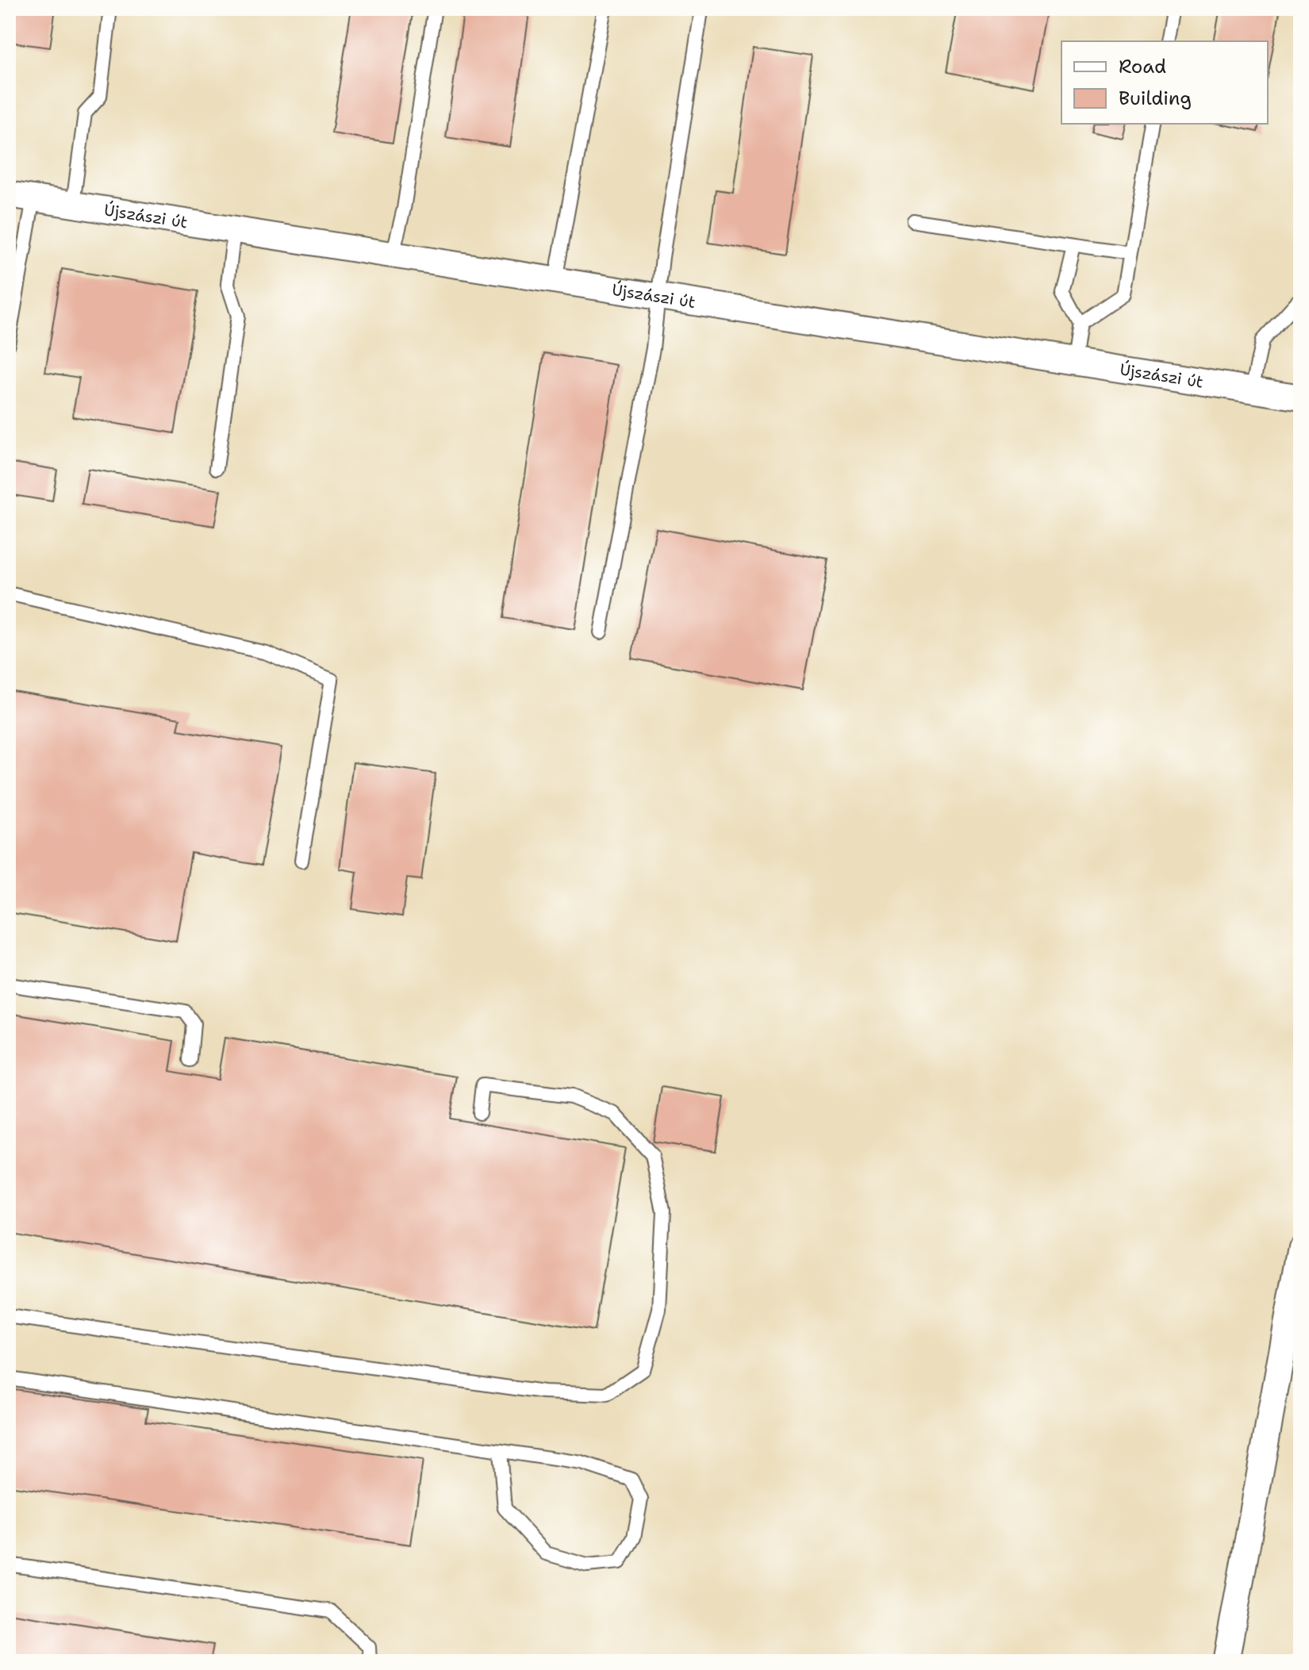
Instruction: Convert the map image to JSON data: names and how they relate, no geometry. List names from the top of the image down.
{
  "streets": {
    "street": ["Újszászi út"]
  },
  "legend": ["Road", "Building"]
}
